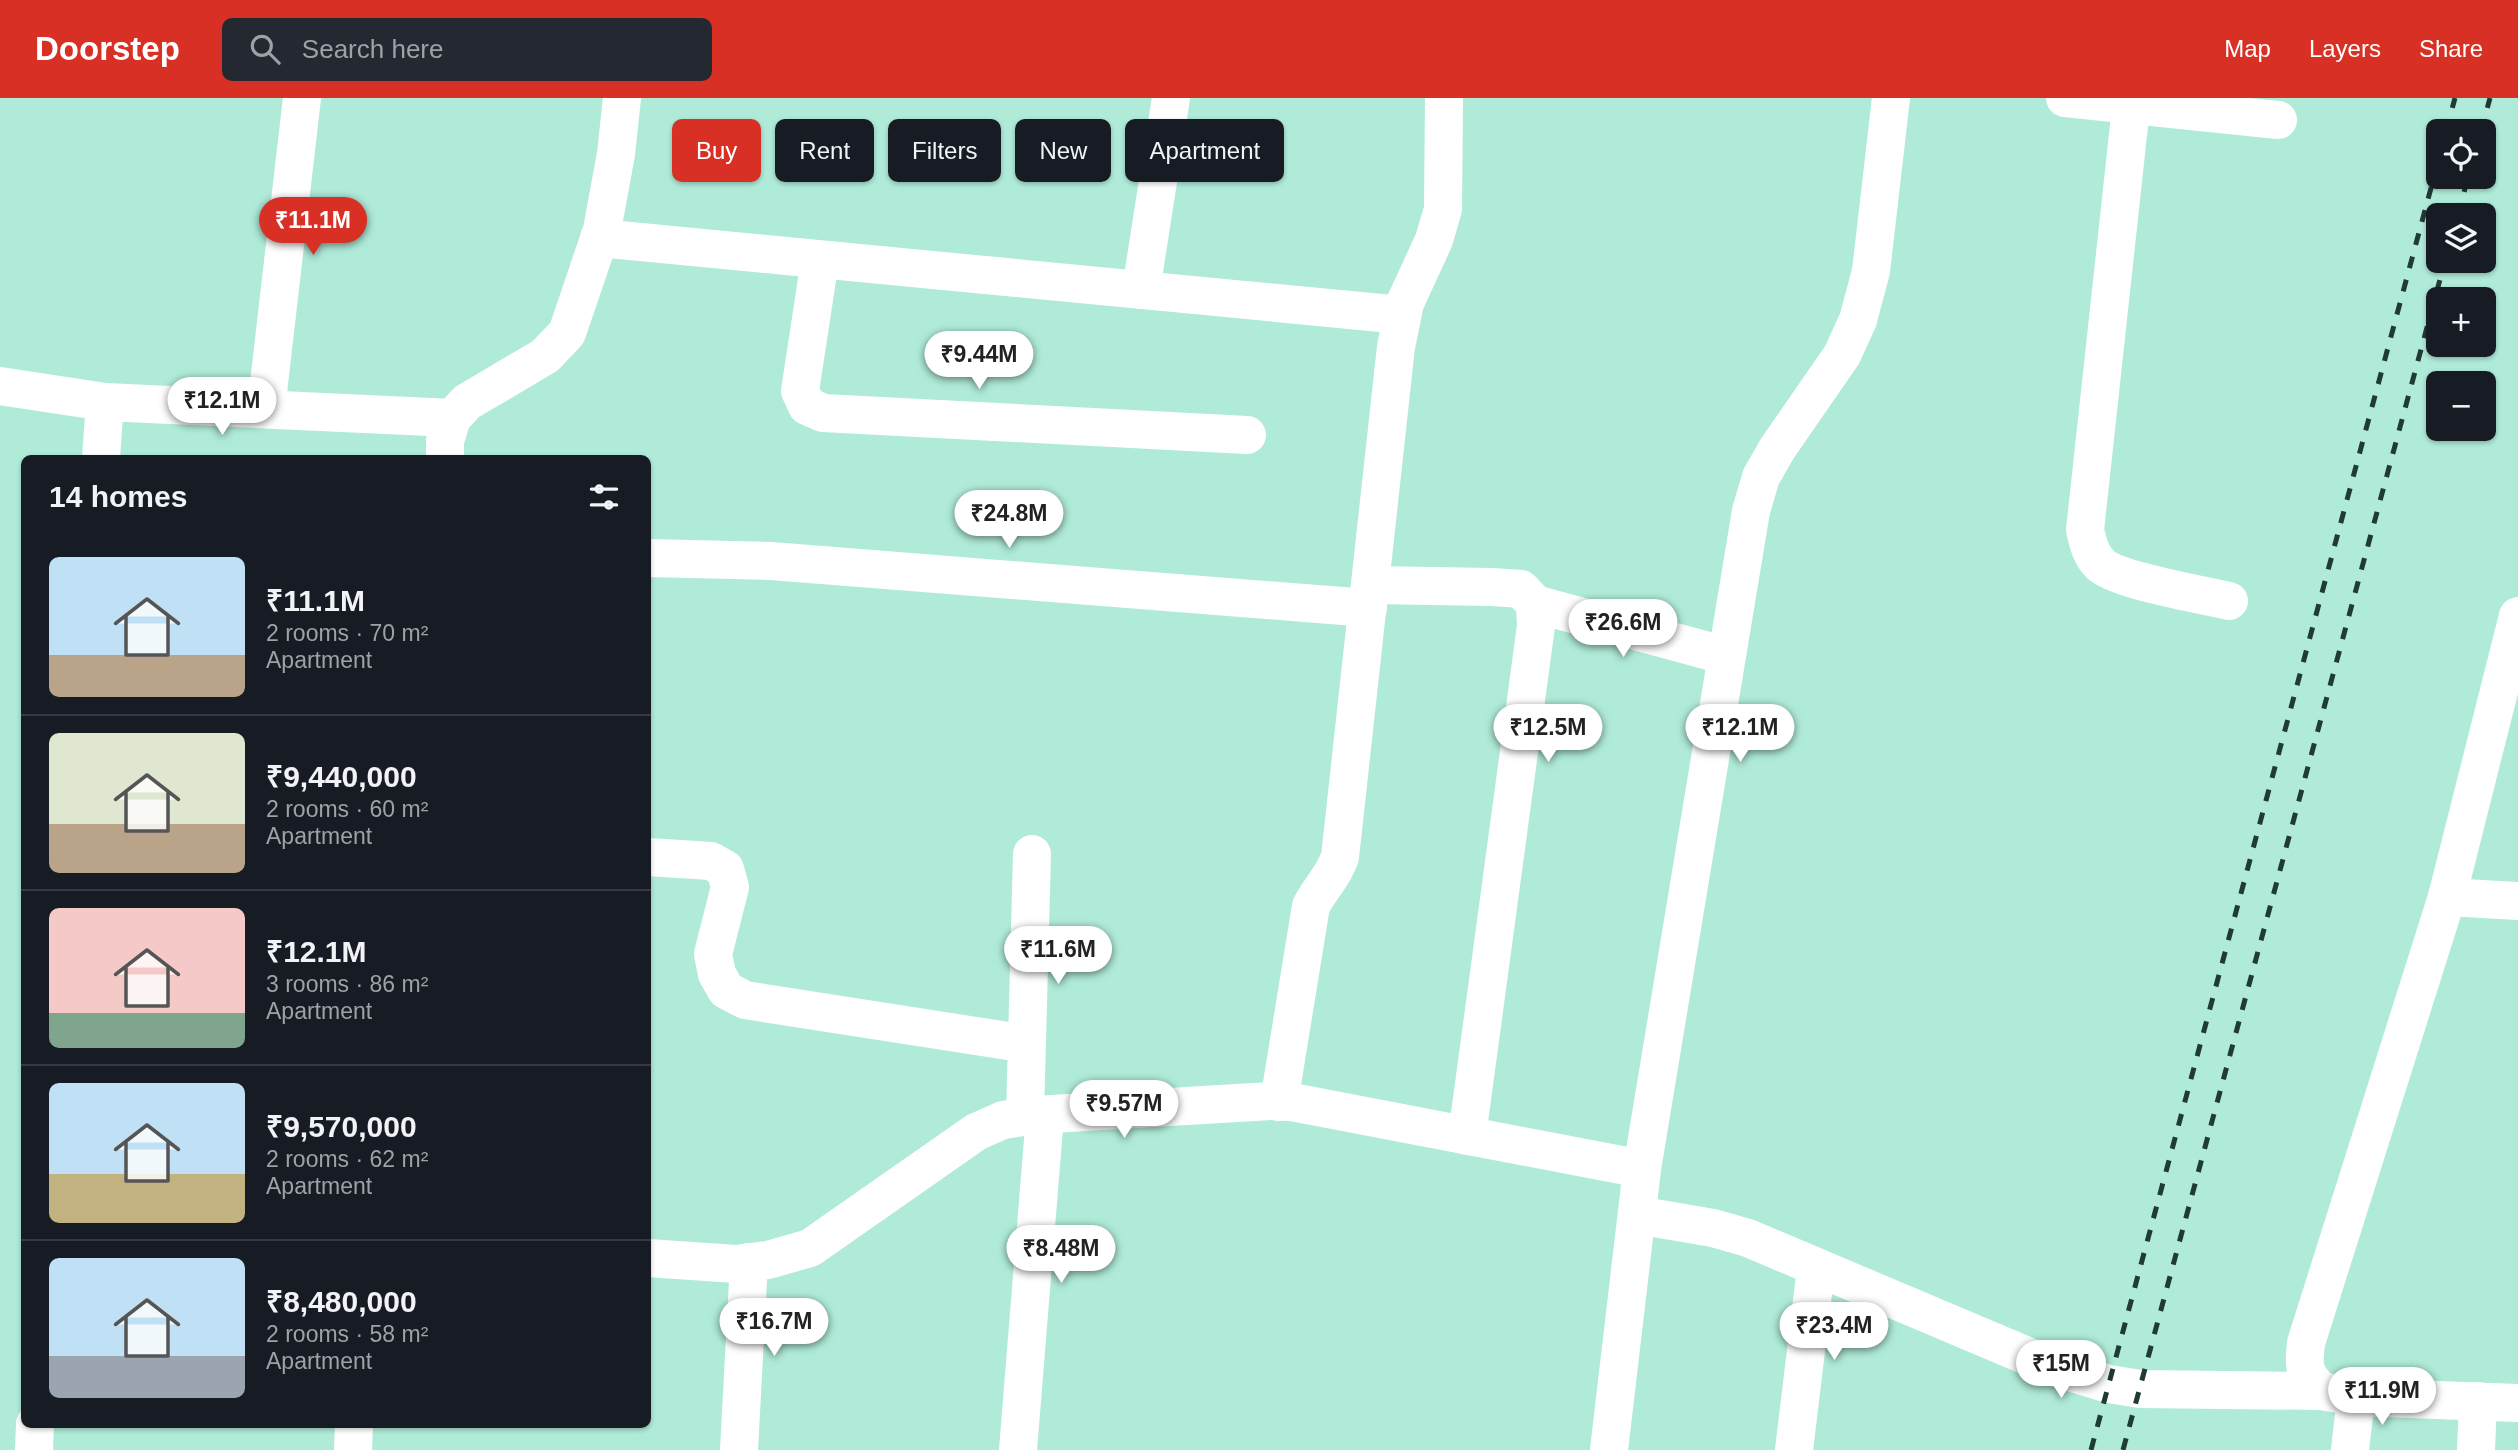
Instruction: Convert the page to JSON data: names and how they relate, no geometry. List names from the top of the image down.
{
  "page": {
    "header": "Doorstep",
    "search": "Search here",
    "nav": ["Map", "Layers", "Share"],
    "map_buttons": ["+", "−"],
    "chip": [
      "Buy",
      "Rent",
      "Filters",
      "New",
      "Apartment"
    ],
    "price": [
      "₹11.1M",
      "₹9.44M",
      "₹12.1M",
      "₹24.8M",
      "₹26.6M",
      "₹12.5M",
      "₹12.1M",
      "₹11.6M",
      "₹9.57M",
      "₹8.48M",
      "₹16.7M",
      "₹23.4M",
      "₹15M",
      "₹11.9M"
    ],
    "heading": "14 homes",
    "list": [
      {
        "name": "₹11.1M",
        "note": "2 rooms · 70 m² · Apartment"
      },
      {
        "name": "₹9,440,000",
        "note": "2 rooms · 60 m² · Apartment"
      },
      {
        "name": "₹12.1M",
        "note": "3 rooms · 86 m² · Apartment"
      },
      {
        "name": "₹9,570,000",
        "note": "2 rooms · 62 m² · Apartment"
      },
      {
        "name": "₹8,480,000",
        "note": "2 rooms · 58 m² · Apartment"
      }
    ]
  }
}
